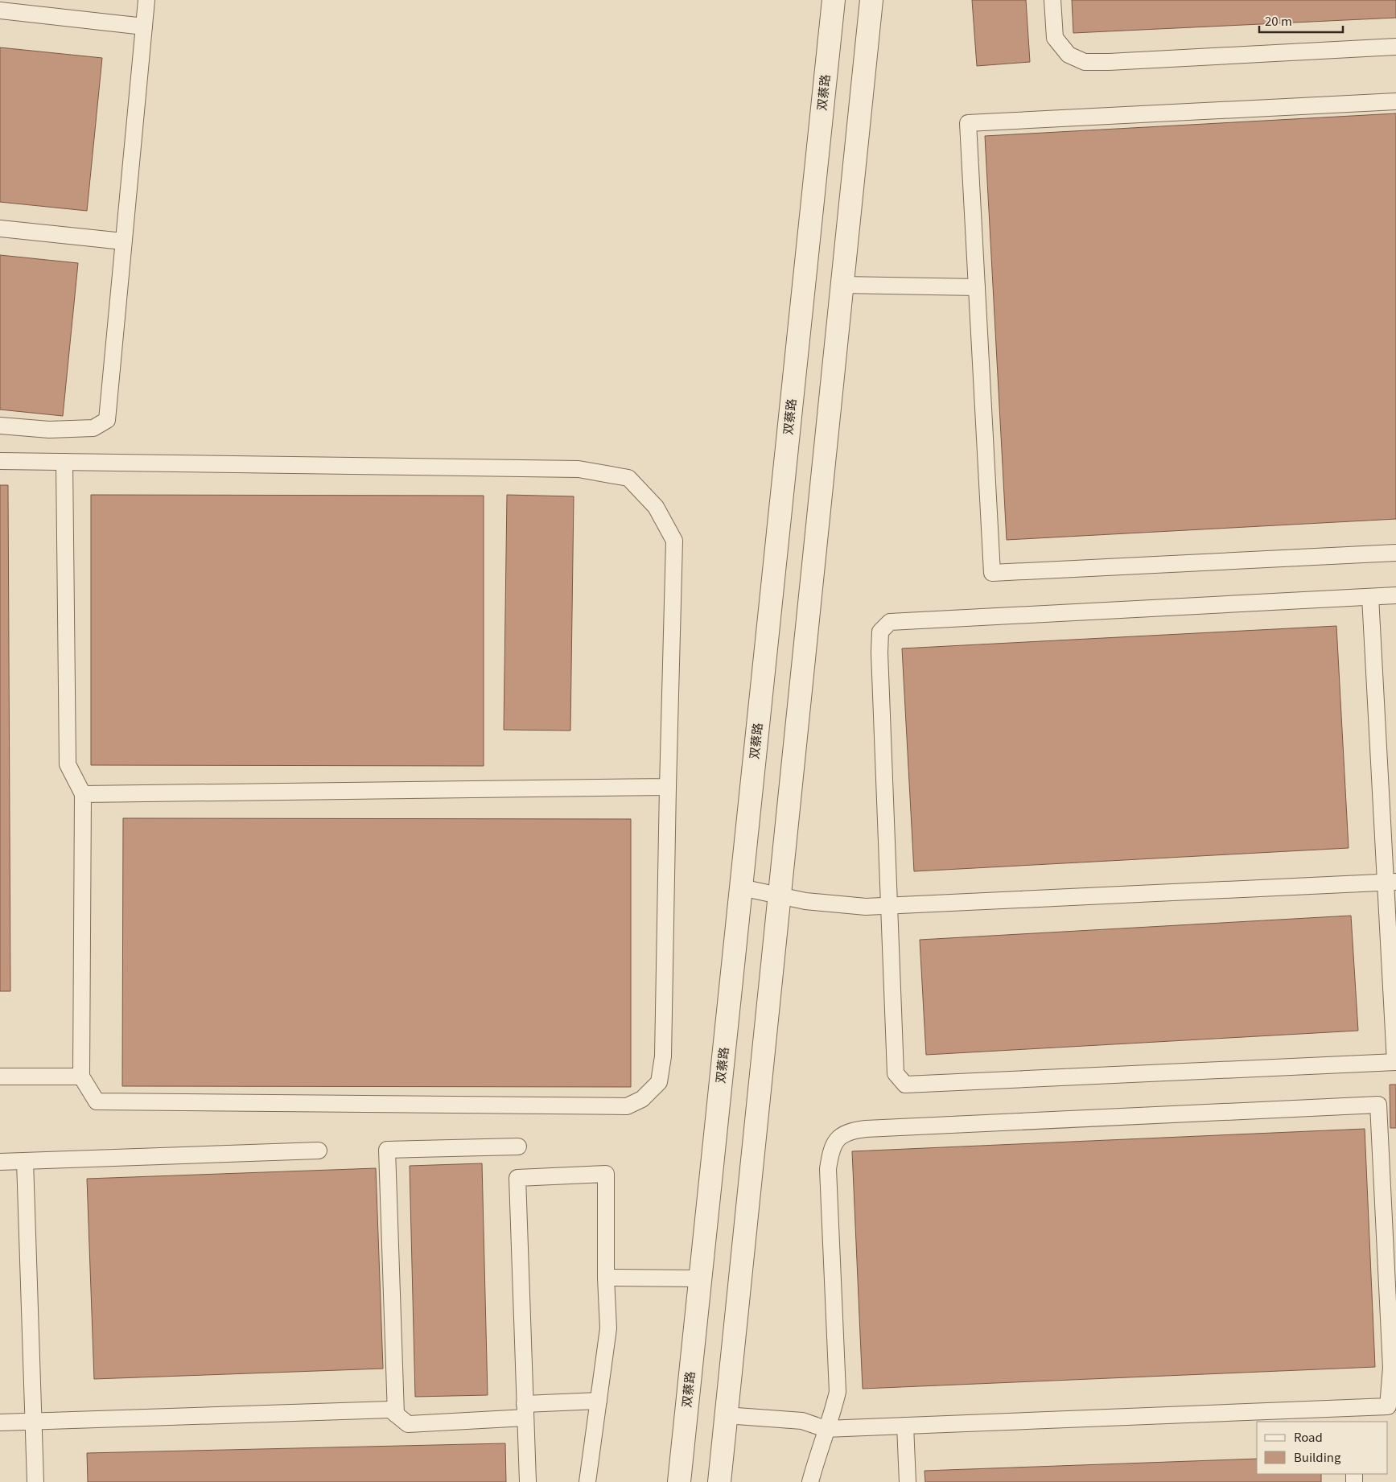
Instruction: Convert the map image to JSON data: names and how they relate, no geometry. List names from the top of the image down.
{
  "streets": {
    "street": ["双蔡路"]
  },
  "legend": ["Road", "Building"],
  "scale_bar": "20 m"
}
